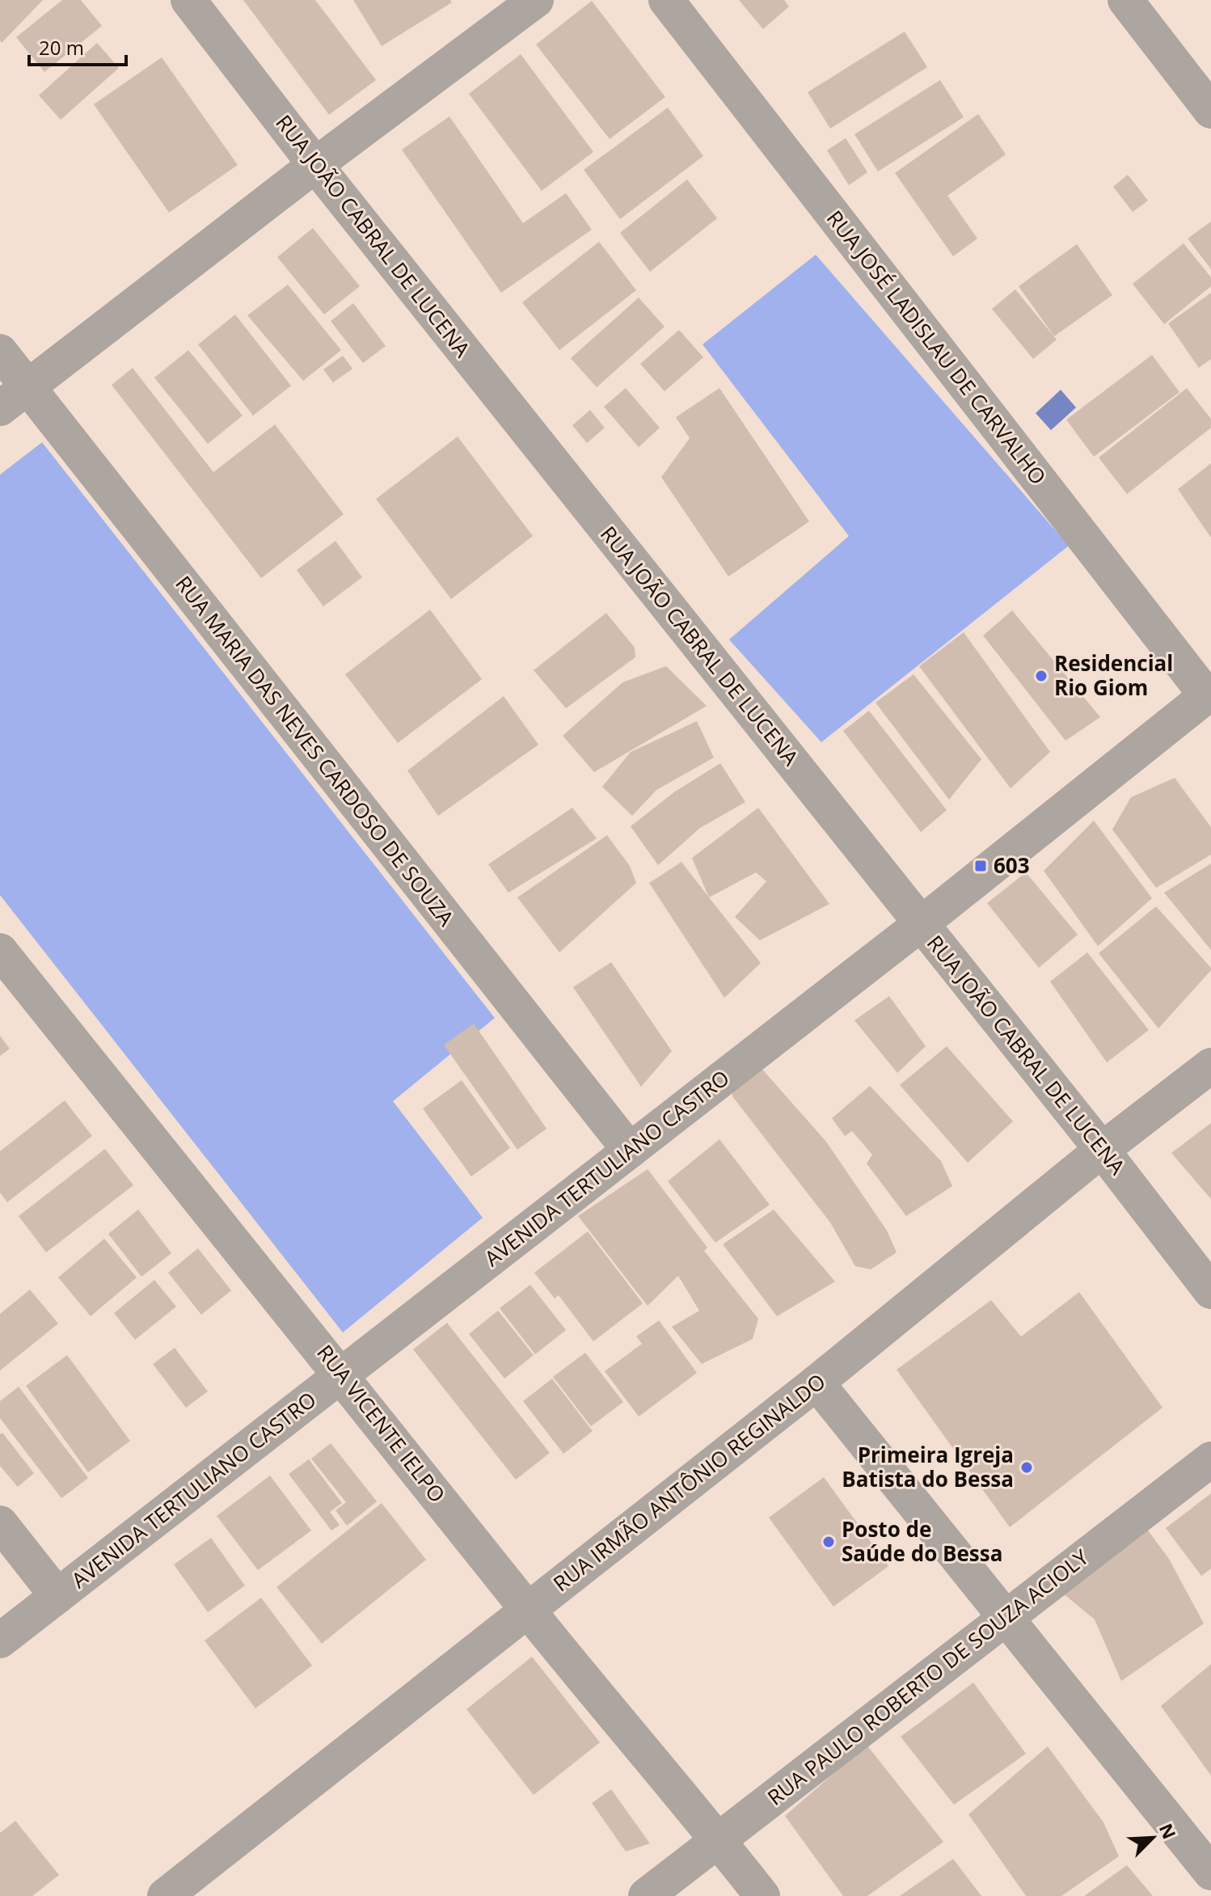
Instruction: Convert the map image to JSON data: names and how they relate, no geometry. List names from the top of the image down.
{
  "streets": {
    "street": [
      "RUA JOÃO CABRAL DE LUCENA",
      "RUA JOSÉ LADISLAU DE CARVALHO",
      "RUA MARIA DAS NEVES CARDOSO DE SOUZA",
      "AVENIDA TERTULIANO CASTRO",
      "RUA VICENTE IELPO",
      "RUA IRMÃO ANTÔNIO REGINALDO",
      "RUA PAULO ROBERTO DE SOUZA ACIOLY"
    ]
  },
  "crossings": [
    ["RUA JOÃO CABRAL DE LUCENA", "AVENIDA TERTULIANO CASTRO"],
    ["RUA JOÃO CABRAL DE LUCENA", "RUA IRMÃO ANTÔNIO REGINALDO"],
    ["RUA JOSÉ LADISLAU DE CARVALHO", "AVENIDA TERTULIANO CASTRO"],
    ["RUA MARIA DAS NEVES CARDOSO DE SOUZA", "AVENIDA TERTULIANO CASTRO"],
    ["AVENIDA TERTULIANO CASTRO", "RUA VICENTE IELPO"],
    ["RUA VICENTE IELPO", "RUA IRMÃO ANTÔNIO REGINALDO"],
    ["RUA VICENTE IELPO", "RUA PAULO ROBERTO DE SOUZA ACIOLY"]
  ],
  "places": {
    "other": ["Residencial Rio Giom", "Primeira Igreja Batista do Bessa", "Posto de Saúde do Bessa"],
    "transit": ["603"]
  },
  "scale_bar": "20 m",
  "north": "top right"
}
